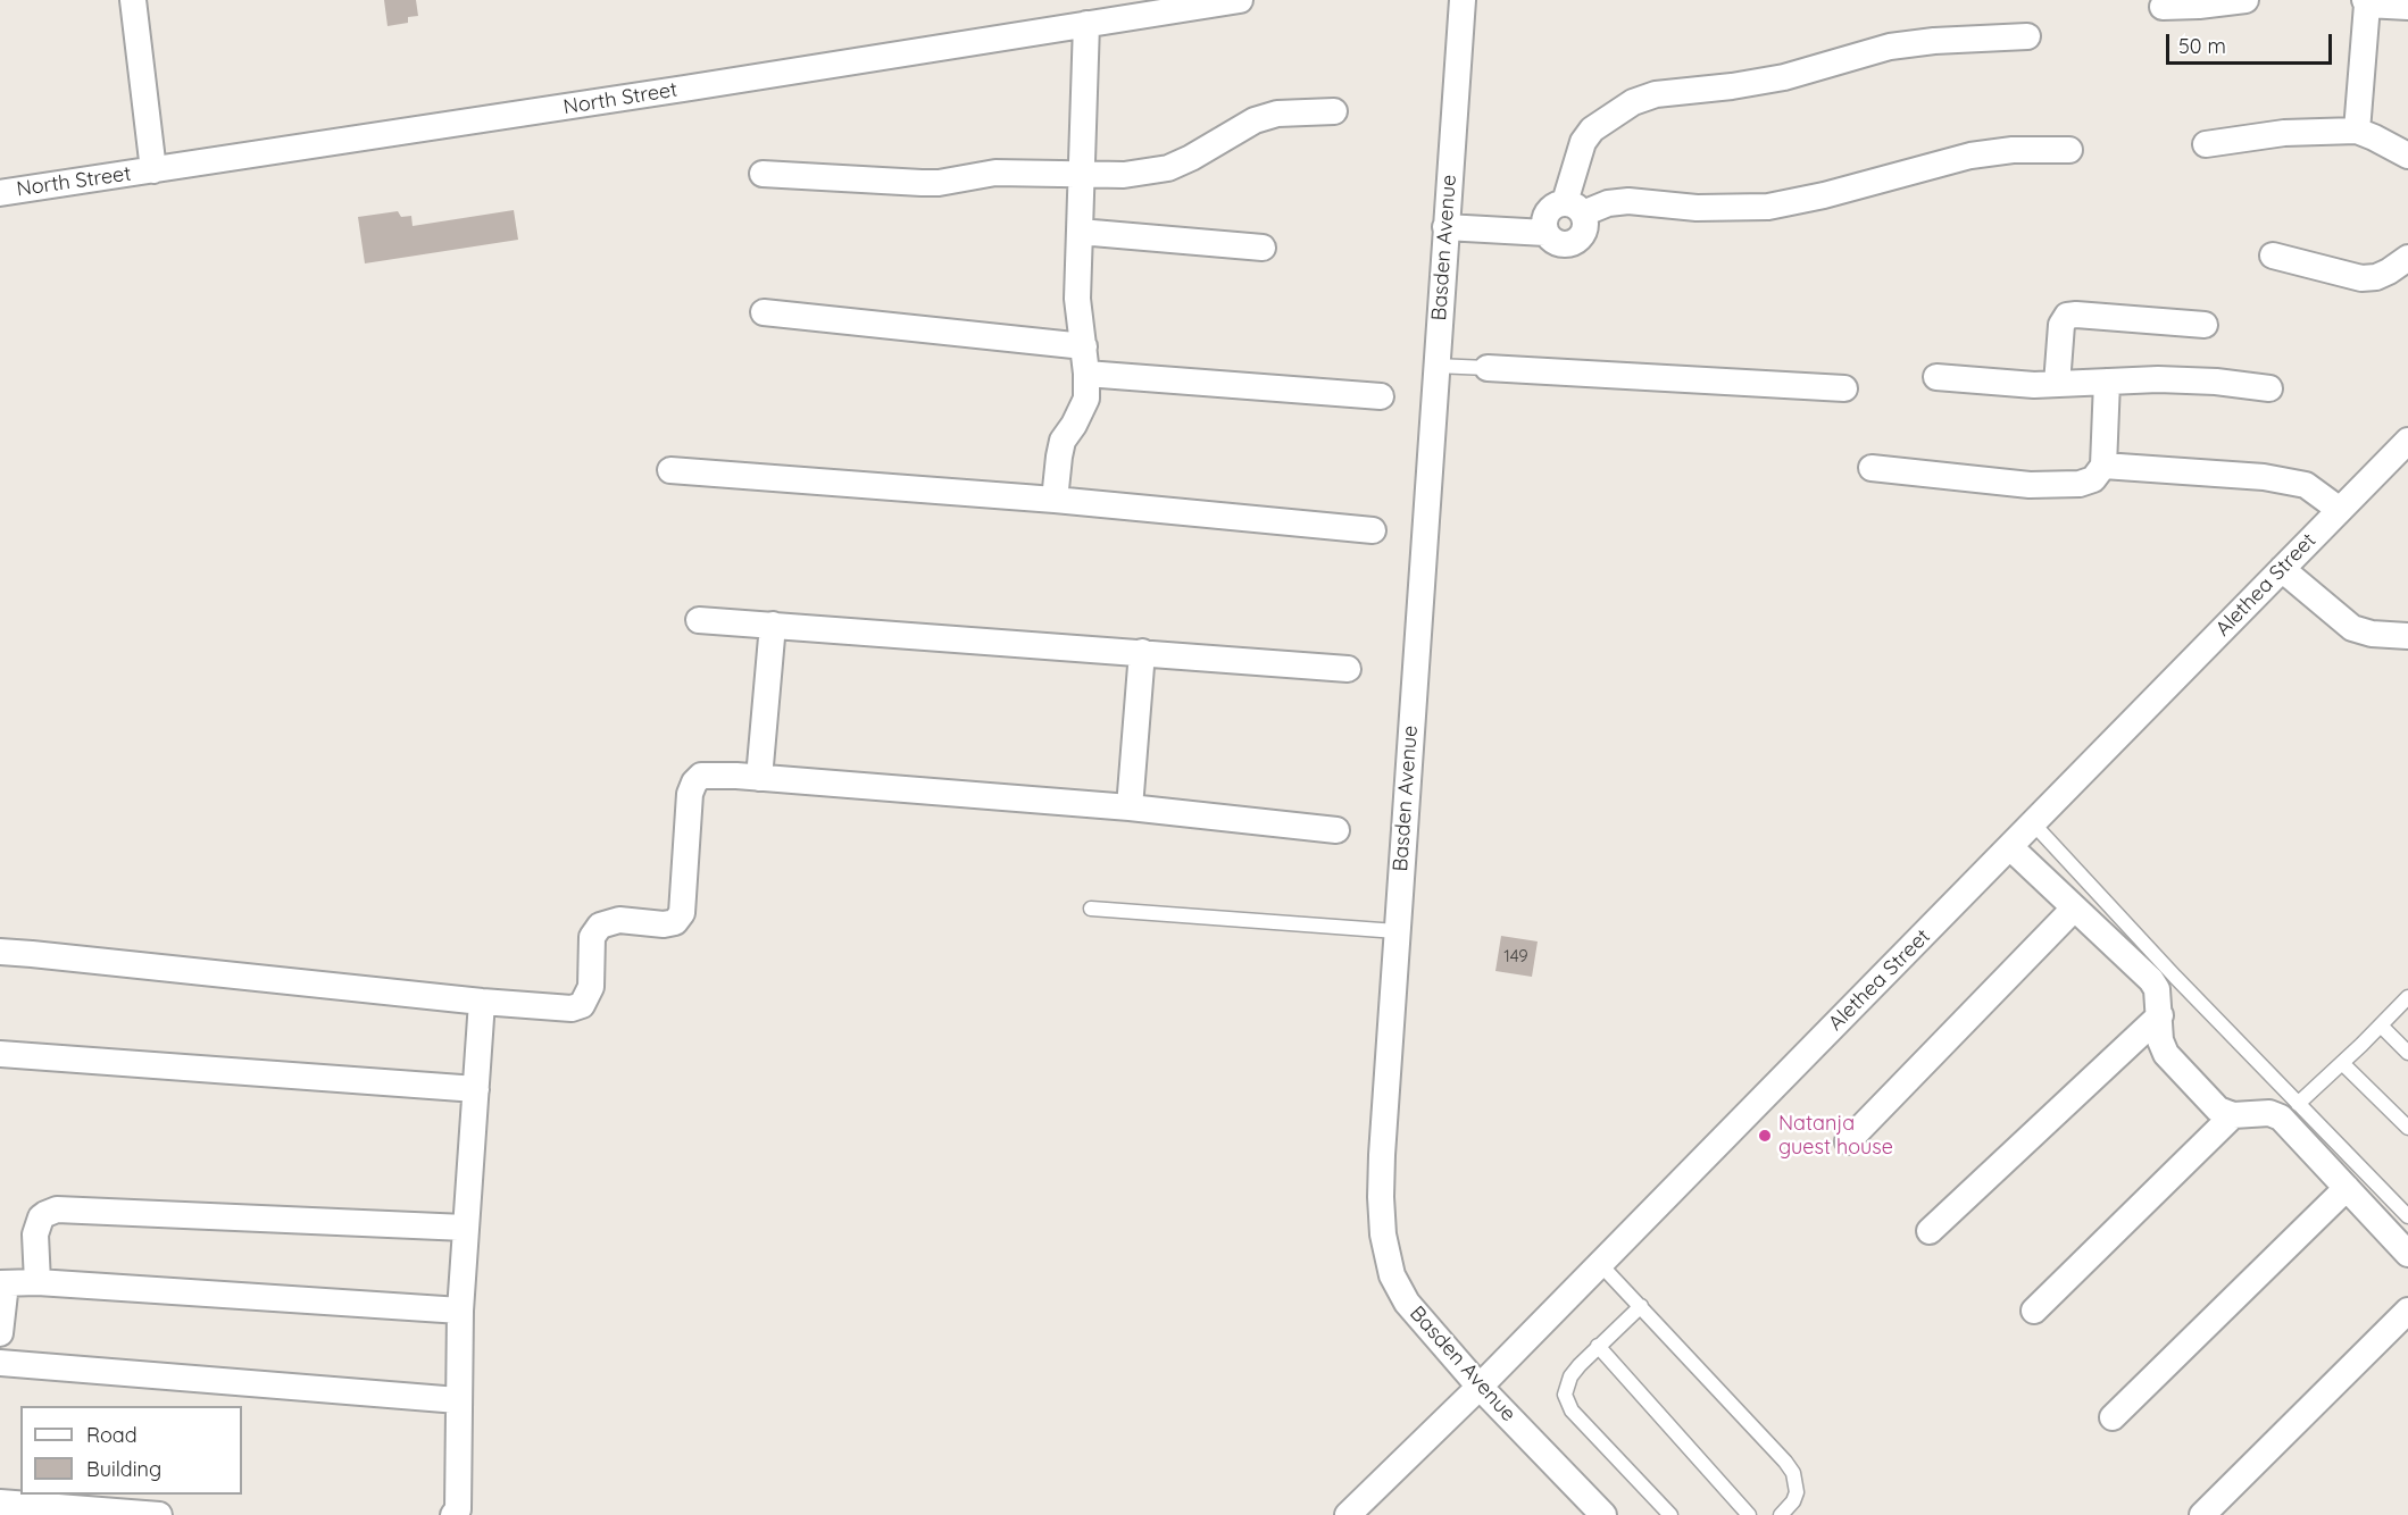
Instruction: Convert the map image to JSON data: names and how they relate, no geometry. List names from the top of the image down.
{
  "streets": {
    "street": ["North Street", "Basden Avenue", "Alethea Street"]
  },
  "crossings": [
    ["Basden Avenue", "Alethea Street"]
  ],
  "places": ["Natanja guest house"],
  "house_numbers": ["149"],
  "legend": ["Road", "Building"],
  "scale_bar": "50 m"
}
